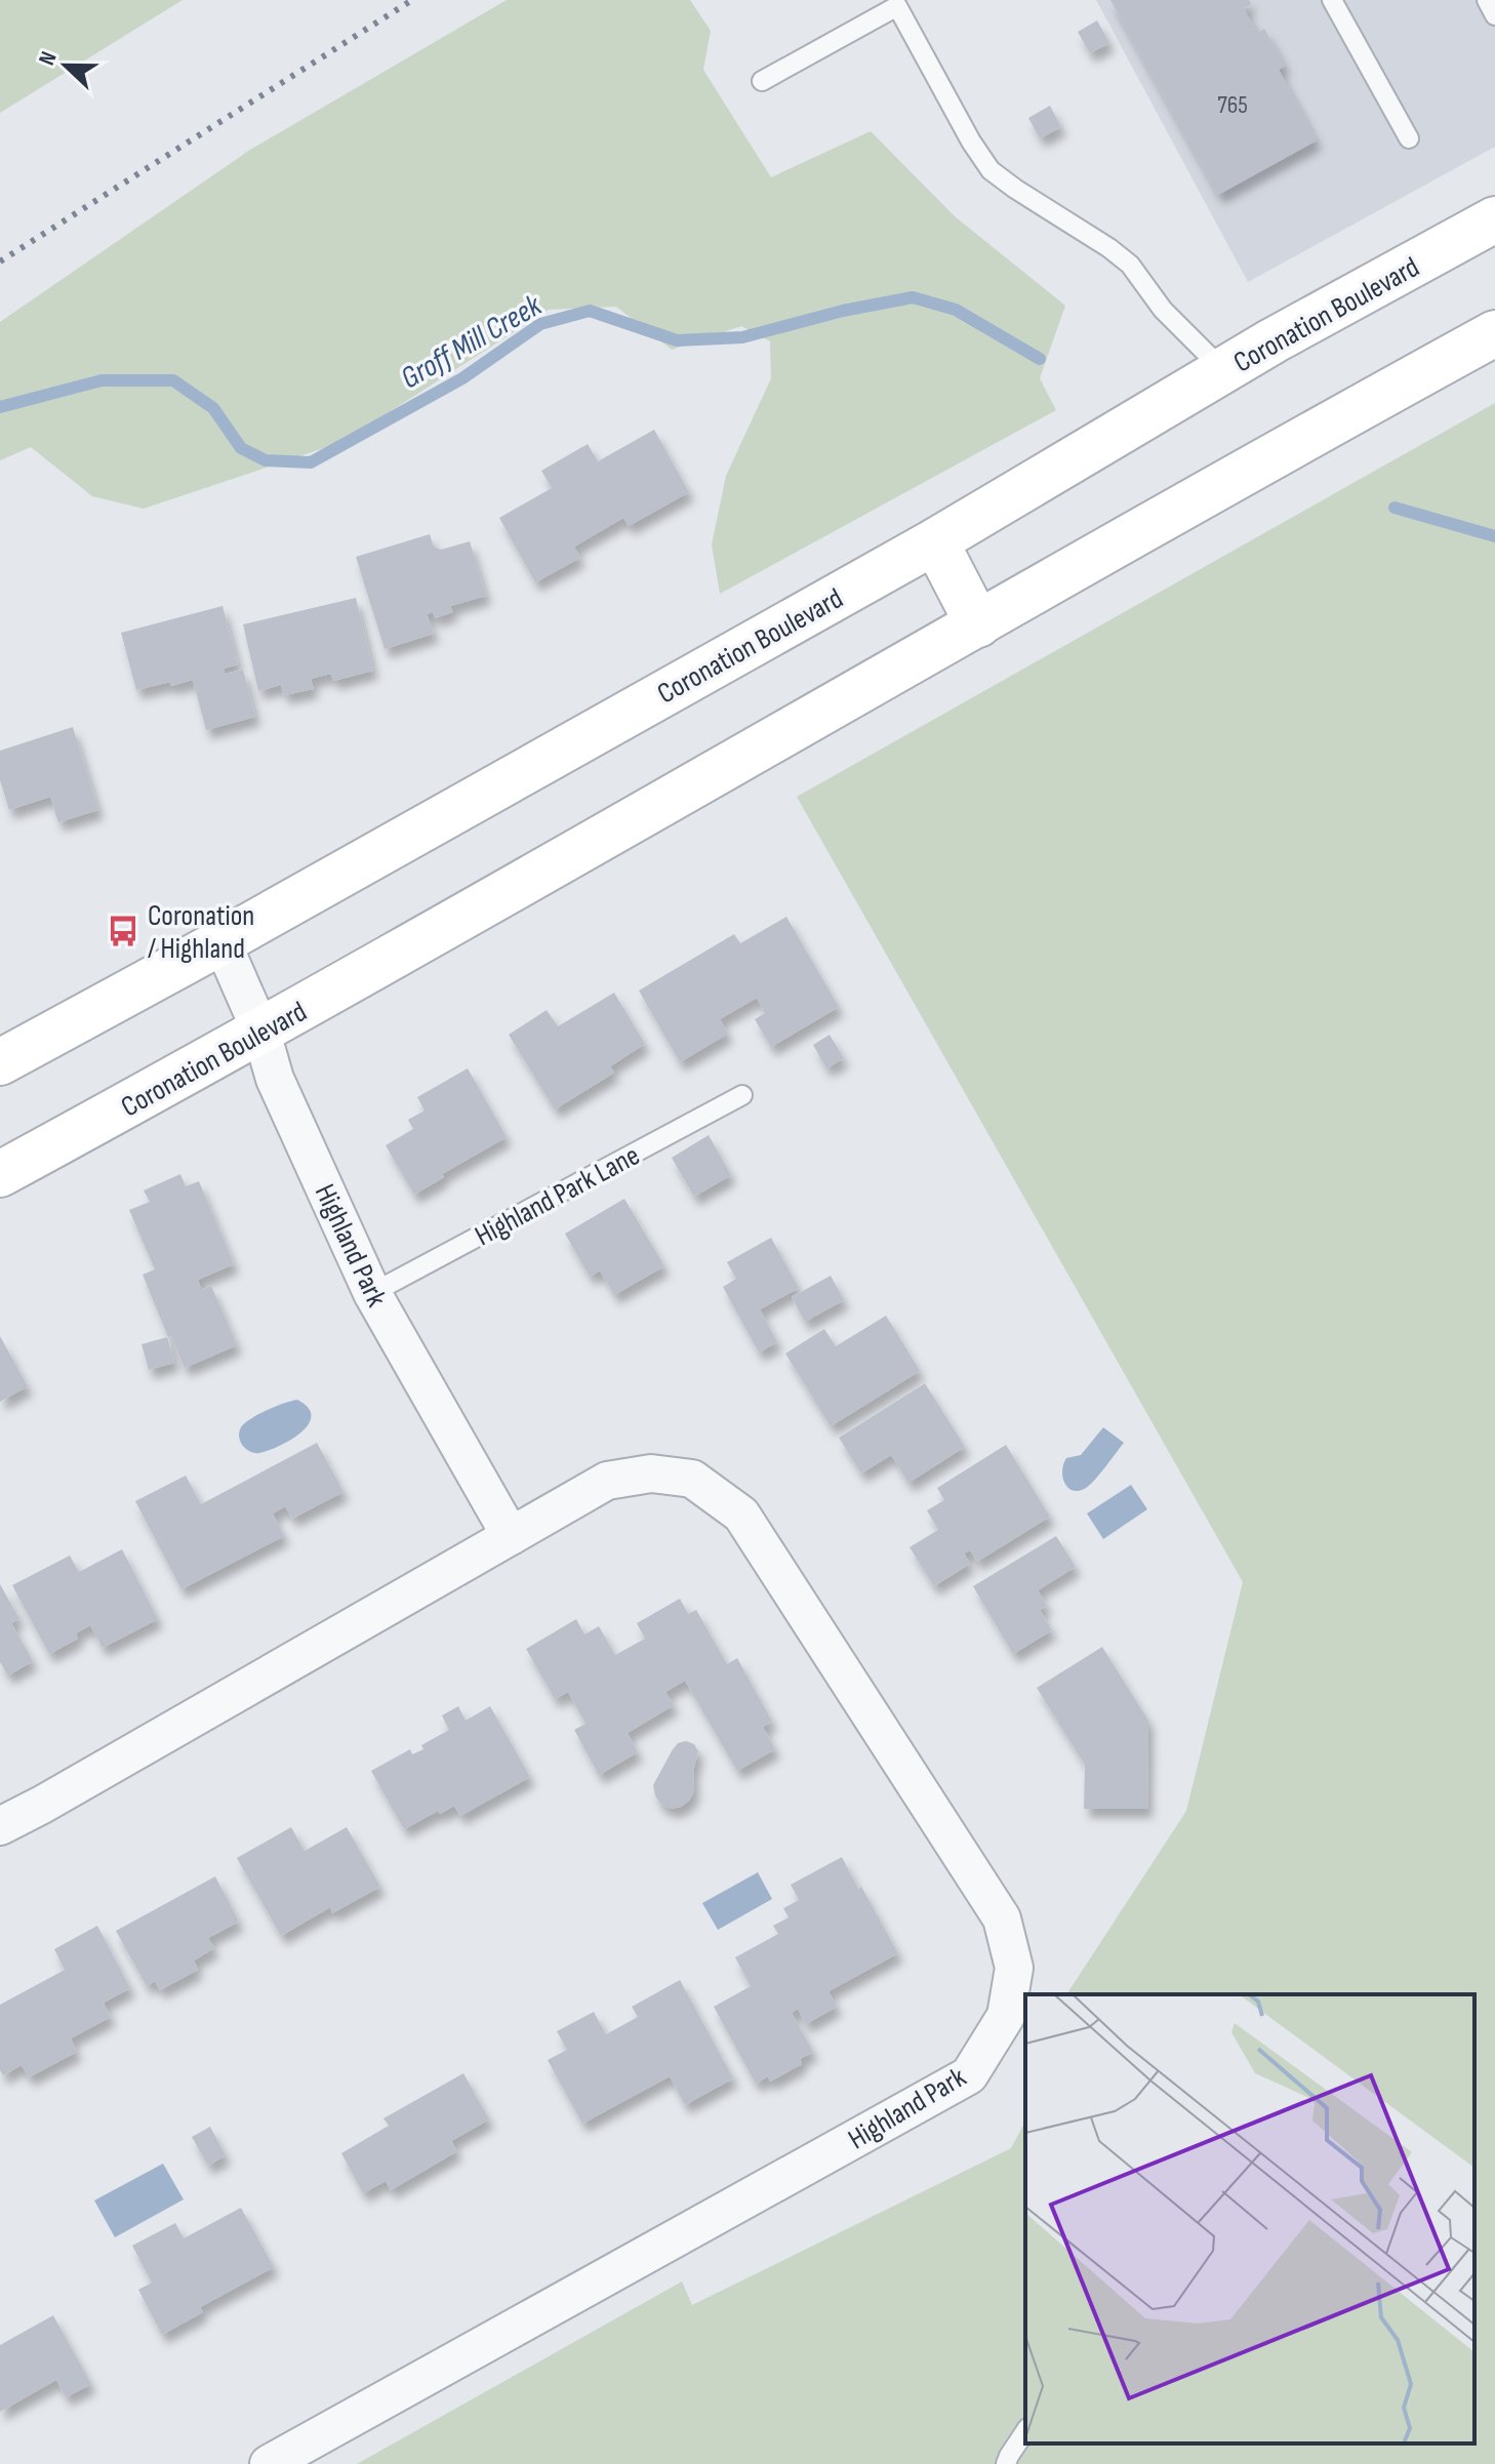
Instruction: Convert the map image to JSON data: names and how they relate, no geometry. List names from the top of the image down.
{
  "streets": {
    "main road": ["Coronation Boulevard"],
    "street": ["Highland Park"],
    "lane": ["Highland Park Lane"]
  },
  "crossings": [
    ["Coronation Boulevard", "Highland Park"],
    ["Highland Park Lane", "Highland Park"]
  ],
  "water": ["Groff Mill Creek"],
  "places": {
    "bus stop": ["Coronation / Highland"]
  },
  "house_numbers": ["765"],
  "north": "left"
}
